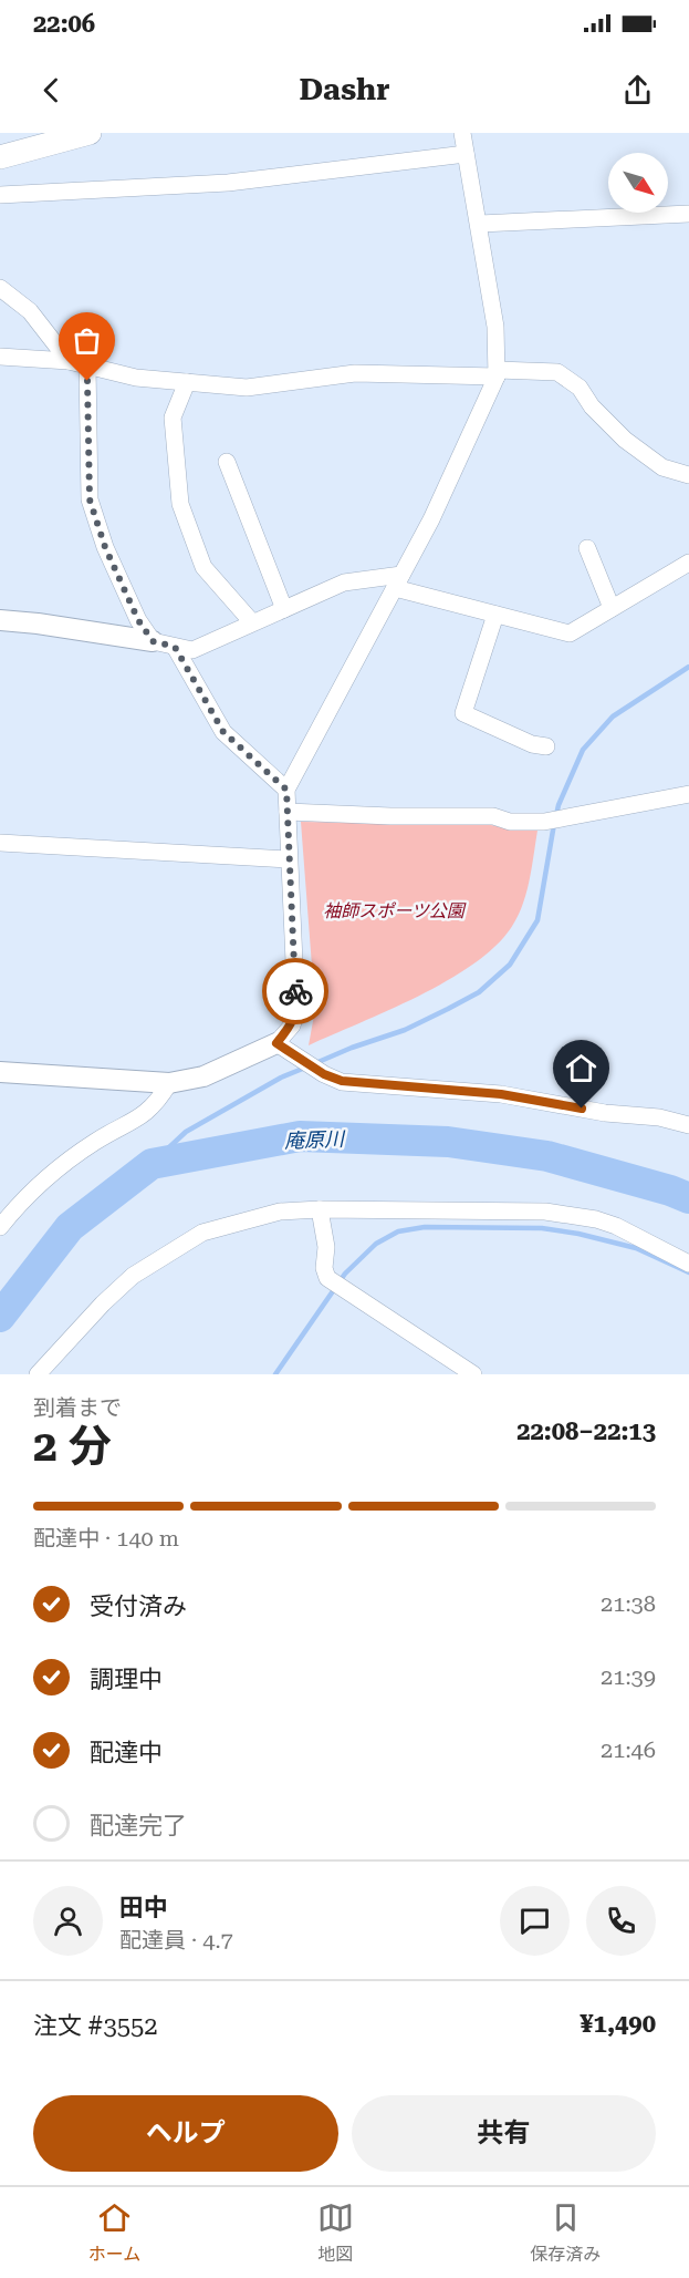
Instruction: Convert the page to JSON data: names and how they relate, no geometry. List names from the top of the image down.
{
  "water": ["庵原川"],
  "parks": ["袖師スポーツ公園"],
  "north": "bottom right",
  "page": {
    "status": "22:06",
    "header": "Dashr",
    "heading": ["2 分", "到着まで", "22:08–22:13"],
    "panel": [
      "田中",
      "配達員 · 4.7",
      "注文 #3552",
      "¥1,490"
    ],
    "bar": "配達中 · 140 m",
    "list": [
      ["受付済み", "21:38"],
      ["調理中", "21:39"],
      ["配達中", "21:46"],
      "配達完了"
    ],
    "buttons": ["ヘルプ", "共有"],
    "tabs": ["ホーム", "地図", "保存済み"]
  }
}
